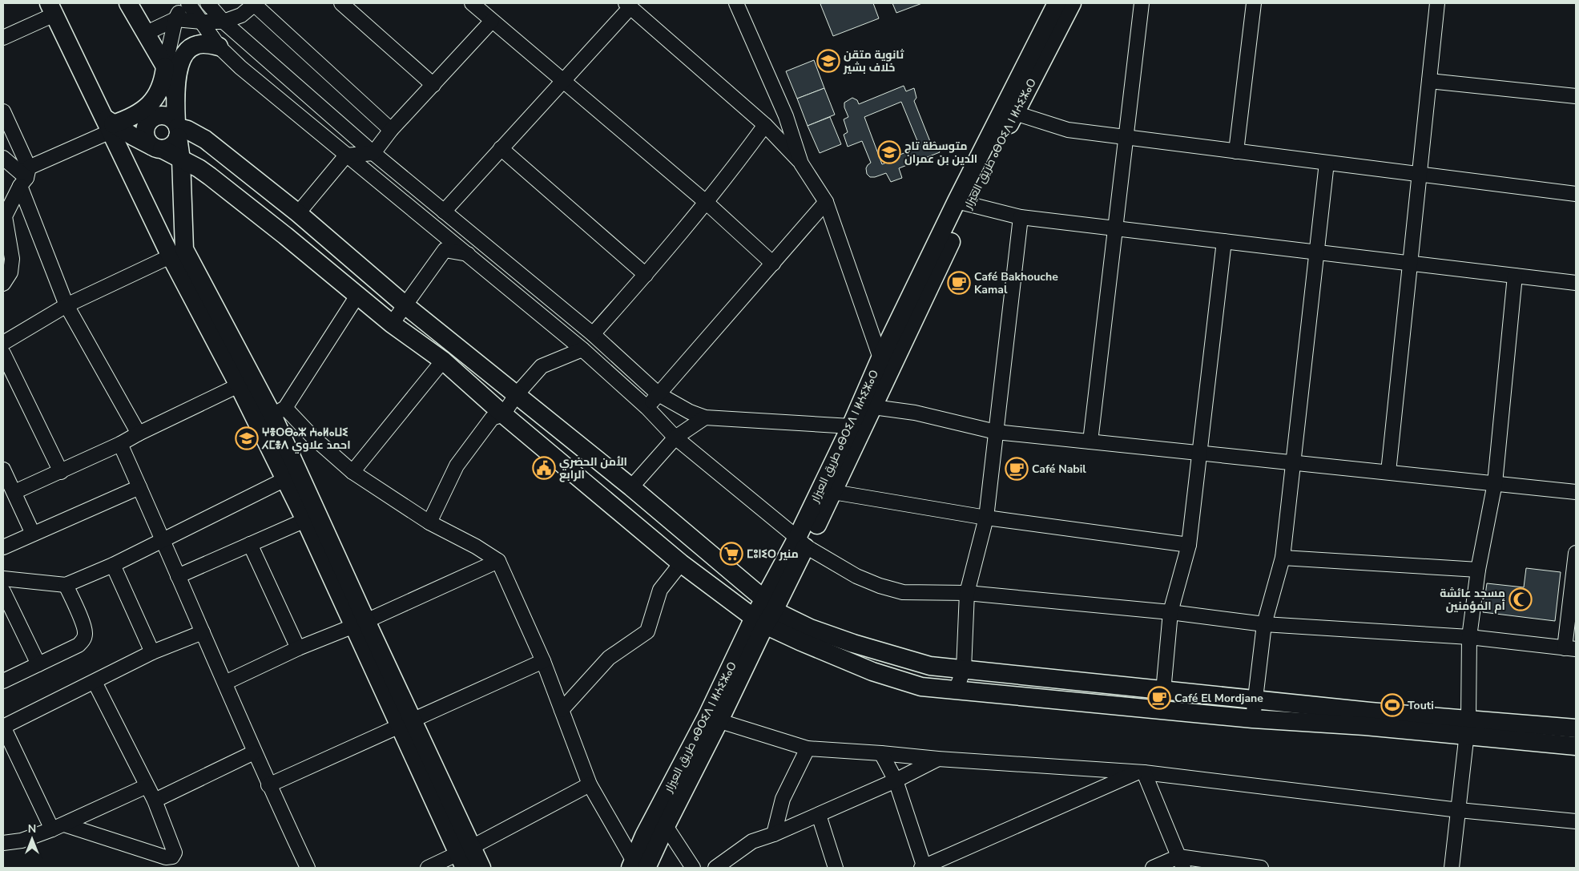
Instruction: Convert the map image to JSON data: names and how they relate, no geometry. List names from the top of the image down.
{
  "streets": {
    "main road": ["طريق العيزار ⴰⴱⵔⵉⴷ ⵏ ⵍⵄⵉⵣⴰⵔ"]
  },
  "places": {
    "school or university": ["ثانوية متقن خلاف بشير", "متوسطة تاج الدين بن عمران", "ⵖⴻⵔⴱⴰⵣ ⵄⴰⵍⴰⵡⵉ ⵃⵎⴻⴷ احمد علاوي"],
    "cafe": ["Café Bakhouche Kamal", "Café Nabil", "Café El Mordjane"],
    "public building": ["الأمن الحضري الرابع"],
    "supermarket": ["ⵎⵓⵏⵉⵔ منير"],
    "mosque": ["مسجد عائشة أم المؤمنين"],
    "sports": ["Touti"]
  },
  "north": "top"
}
